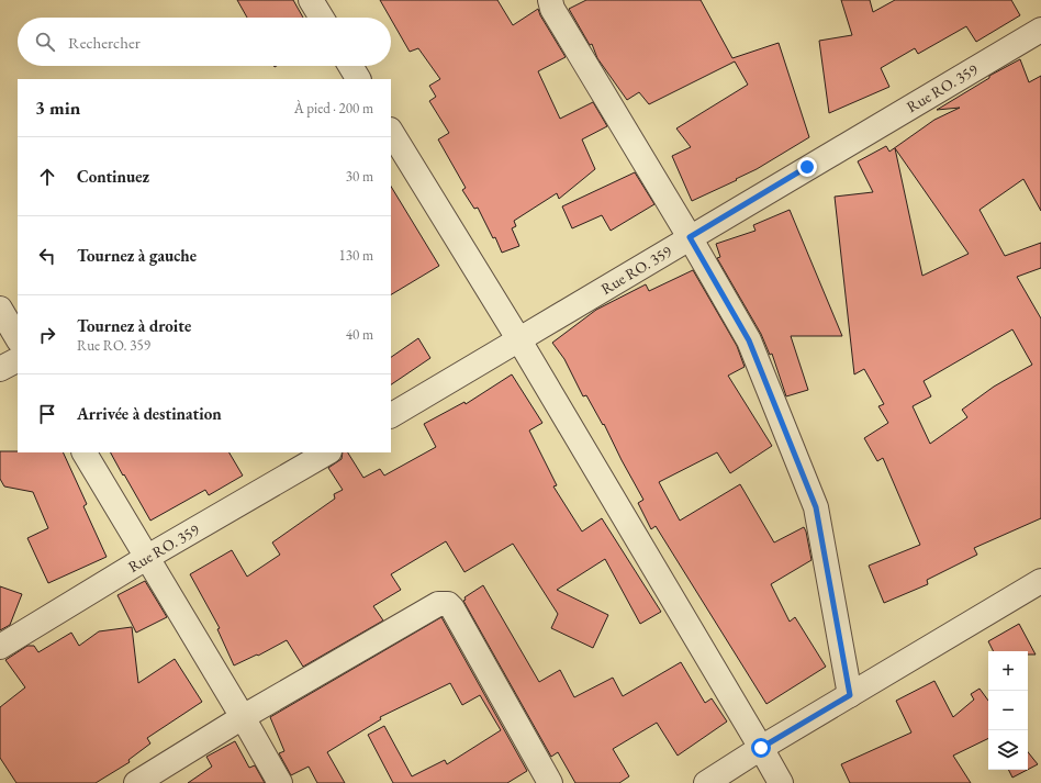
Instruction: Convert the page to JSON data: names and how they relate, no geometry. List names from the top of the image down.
{
  "streets": {
    "street": ["Rue RO. 359"]
  },
  "page": {
    "search": "Rechercher",
    "heading": ["3 min", "À pied · 200 m"],
    "list": [
      ["Continuez", "30 m"],
      ["Tournez à gauche", "130 m"],
      ["Tournez à droite", "Rue RO. 359", "40 m"],
      "Arrivée à destination"
    ],
    "map_buttons": ["+", "−"]
  }
}
